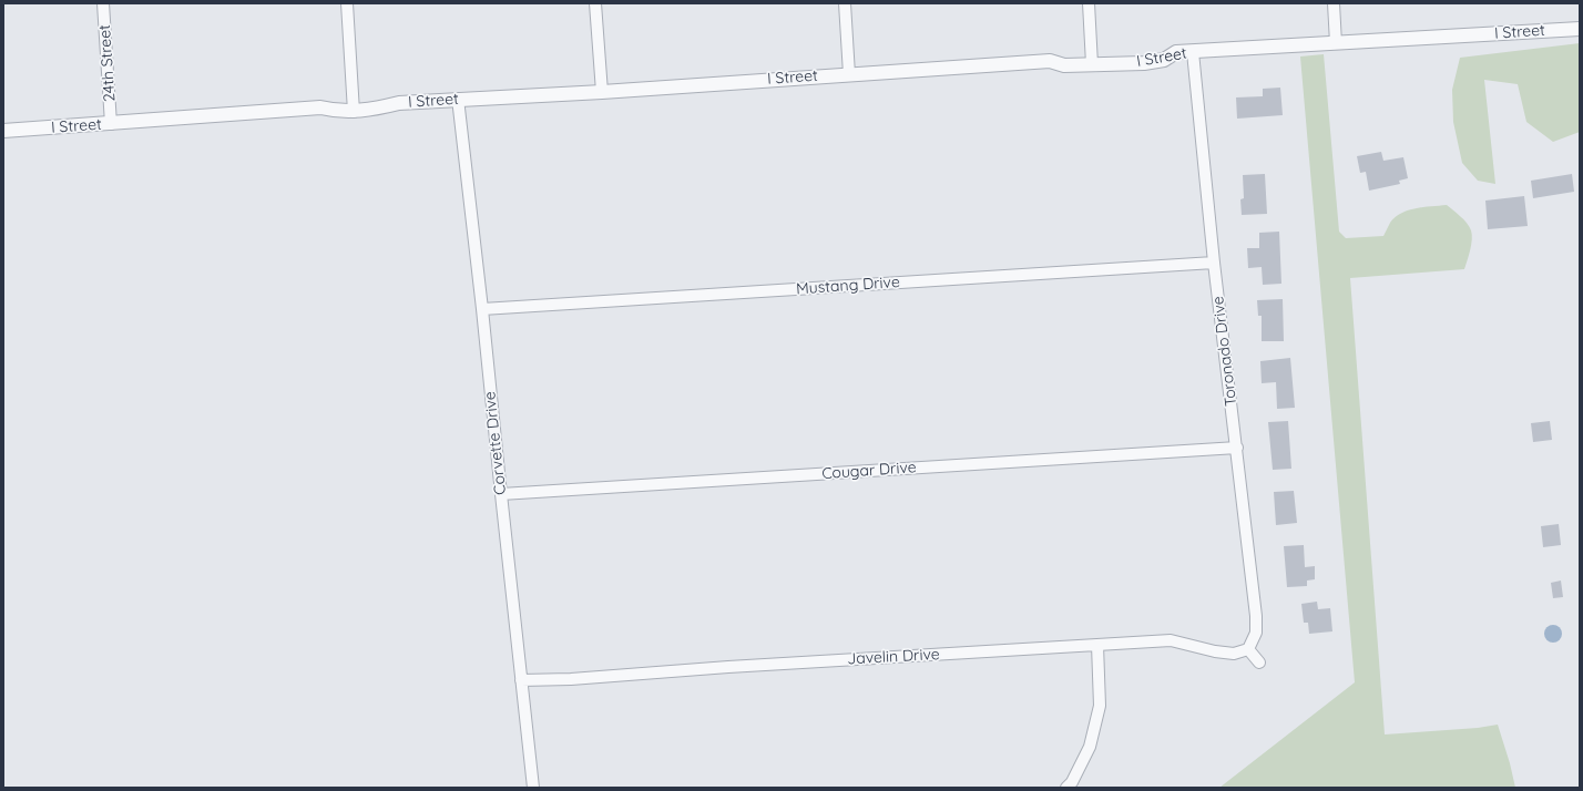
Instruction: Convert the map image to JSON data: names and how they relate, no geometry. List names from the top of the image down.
{
  "streets": {
    "street": [
      "I Street",
      "24th Street",
      "Mustang Drive",
      "Toronado Drive",
      "Corvette Drive",
      "Cougar Drive",
      "Javelin Drive"
    ]
  },
  "crossings": [
    ["I Street", "24th Street"],
    ["I Street", "Toronado Drive"],
    ["I Street", "Corvette Drive"],
    ["Mustang Drive", "Toronado Drive"],
    ["Mustang Drive", "Corvette Drive"],
    ["Toronado Drive", "Cougar Drive"],
    ["Toronado Drive", "Javelin Drive"],
    ["Corvette Drive", "Cougar Drive"],
    ["Corvette Drive", "Javelin Drive"]
  ]
}
